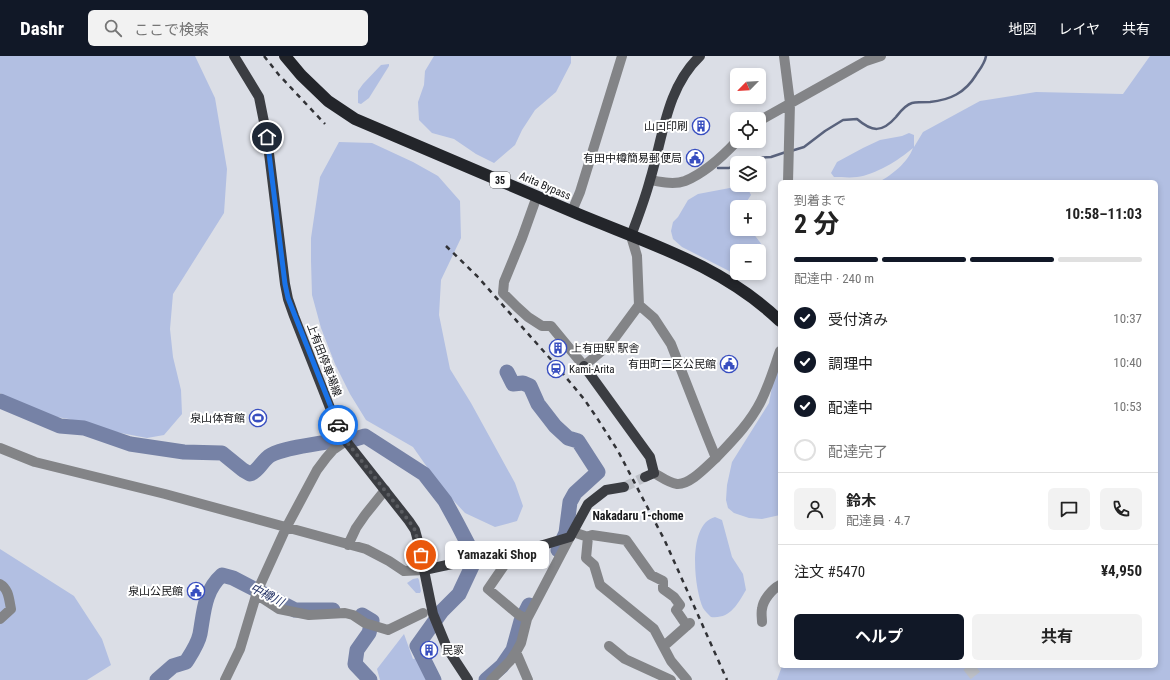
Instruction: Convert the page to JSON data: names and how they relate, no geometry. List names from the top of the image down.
{
  "streets": {
    "highway": ["35", "Arita Bypass"],
    "main road": ["上有田停車場線"]
  },
  "districts": ["Nakadaru 1-chome"],
  "water": ["中樽川"],
  "places": {
    "building": ["山口印刷", "上有田駅 駅舎", "民家"],
    "public building": ["有田中樽簡易郵便局", "有田町二区公民館", "泉山公民館"],
    "station": ["Kami-Arita"],
    "sports": ["泉山体育館"],
    "other": ["Yamazaki Shop"]
  },
  "north": "bottom left",
  "page": {
    "header": "Dashr",
    "search": "ここで検索",
    "nav": ["地図", "レイヤ", "共有"],
    "map_buttons": ["+", "−"],
    "heading": ["2 分", "到着まで", "10:58–11:03"],
    "panel": [
      "鈴木",
      "配達員 · 4.7",
      "注文 #5470",
      "¥4,950"
    ],
    "bar": "配達中 · 240 m",
    "list": [
      ["受付済み", "10:37"],
      ["調理中", "10:40"],
      ["配達中", "10:53"],
      "配達完了"
    ],
    "bubble": "Yamazaki Shop",
    "buttons": ["ヘルプ", "共有"]
  }
}
